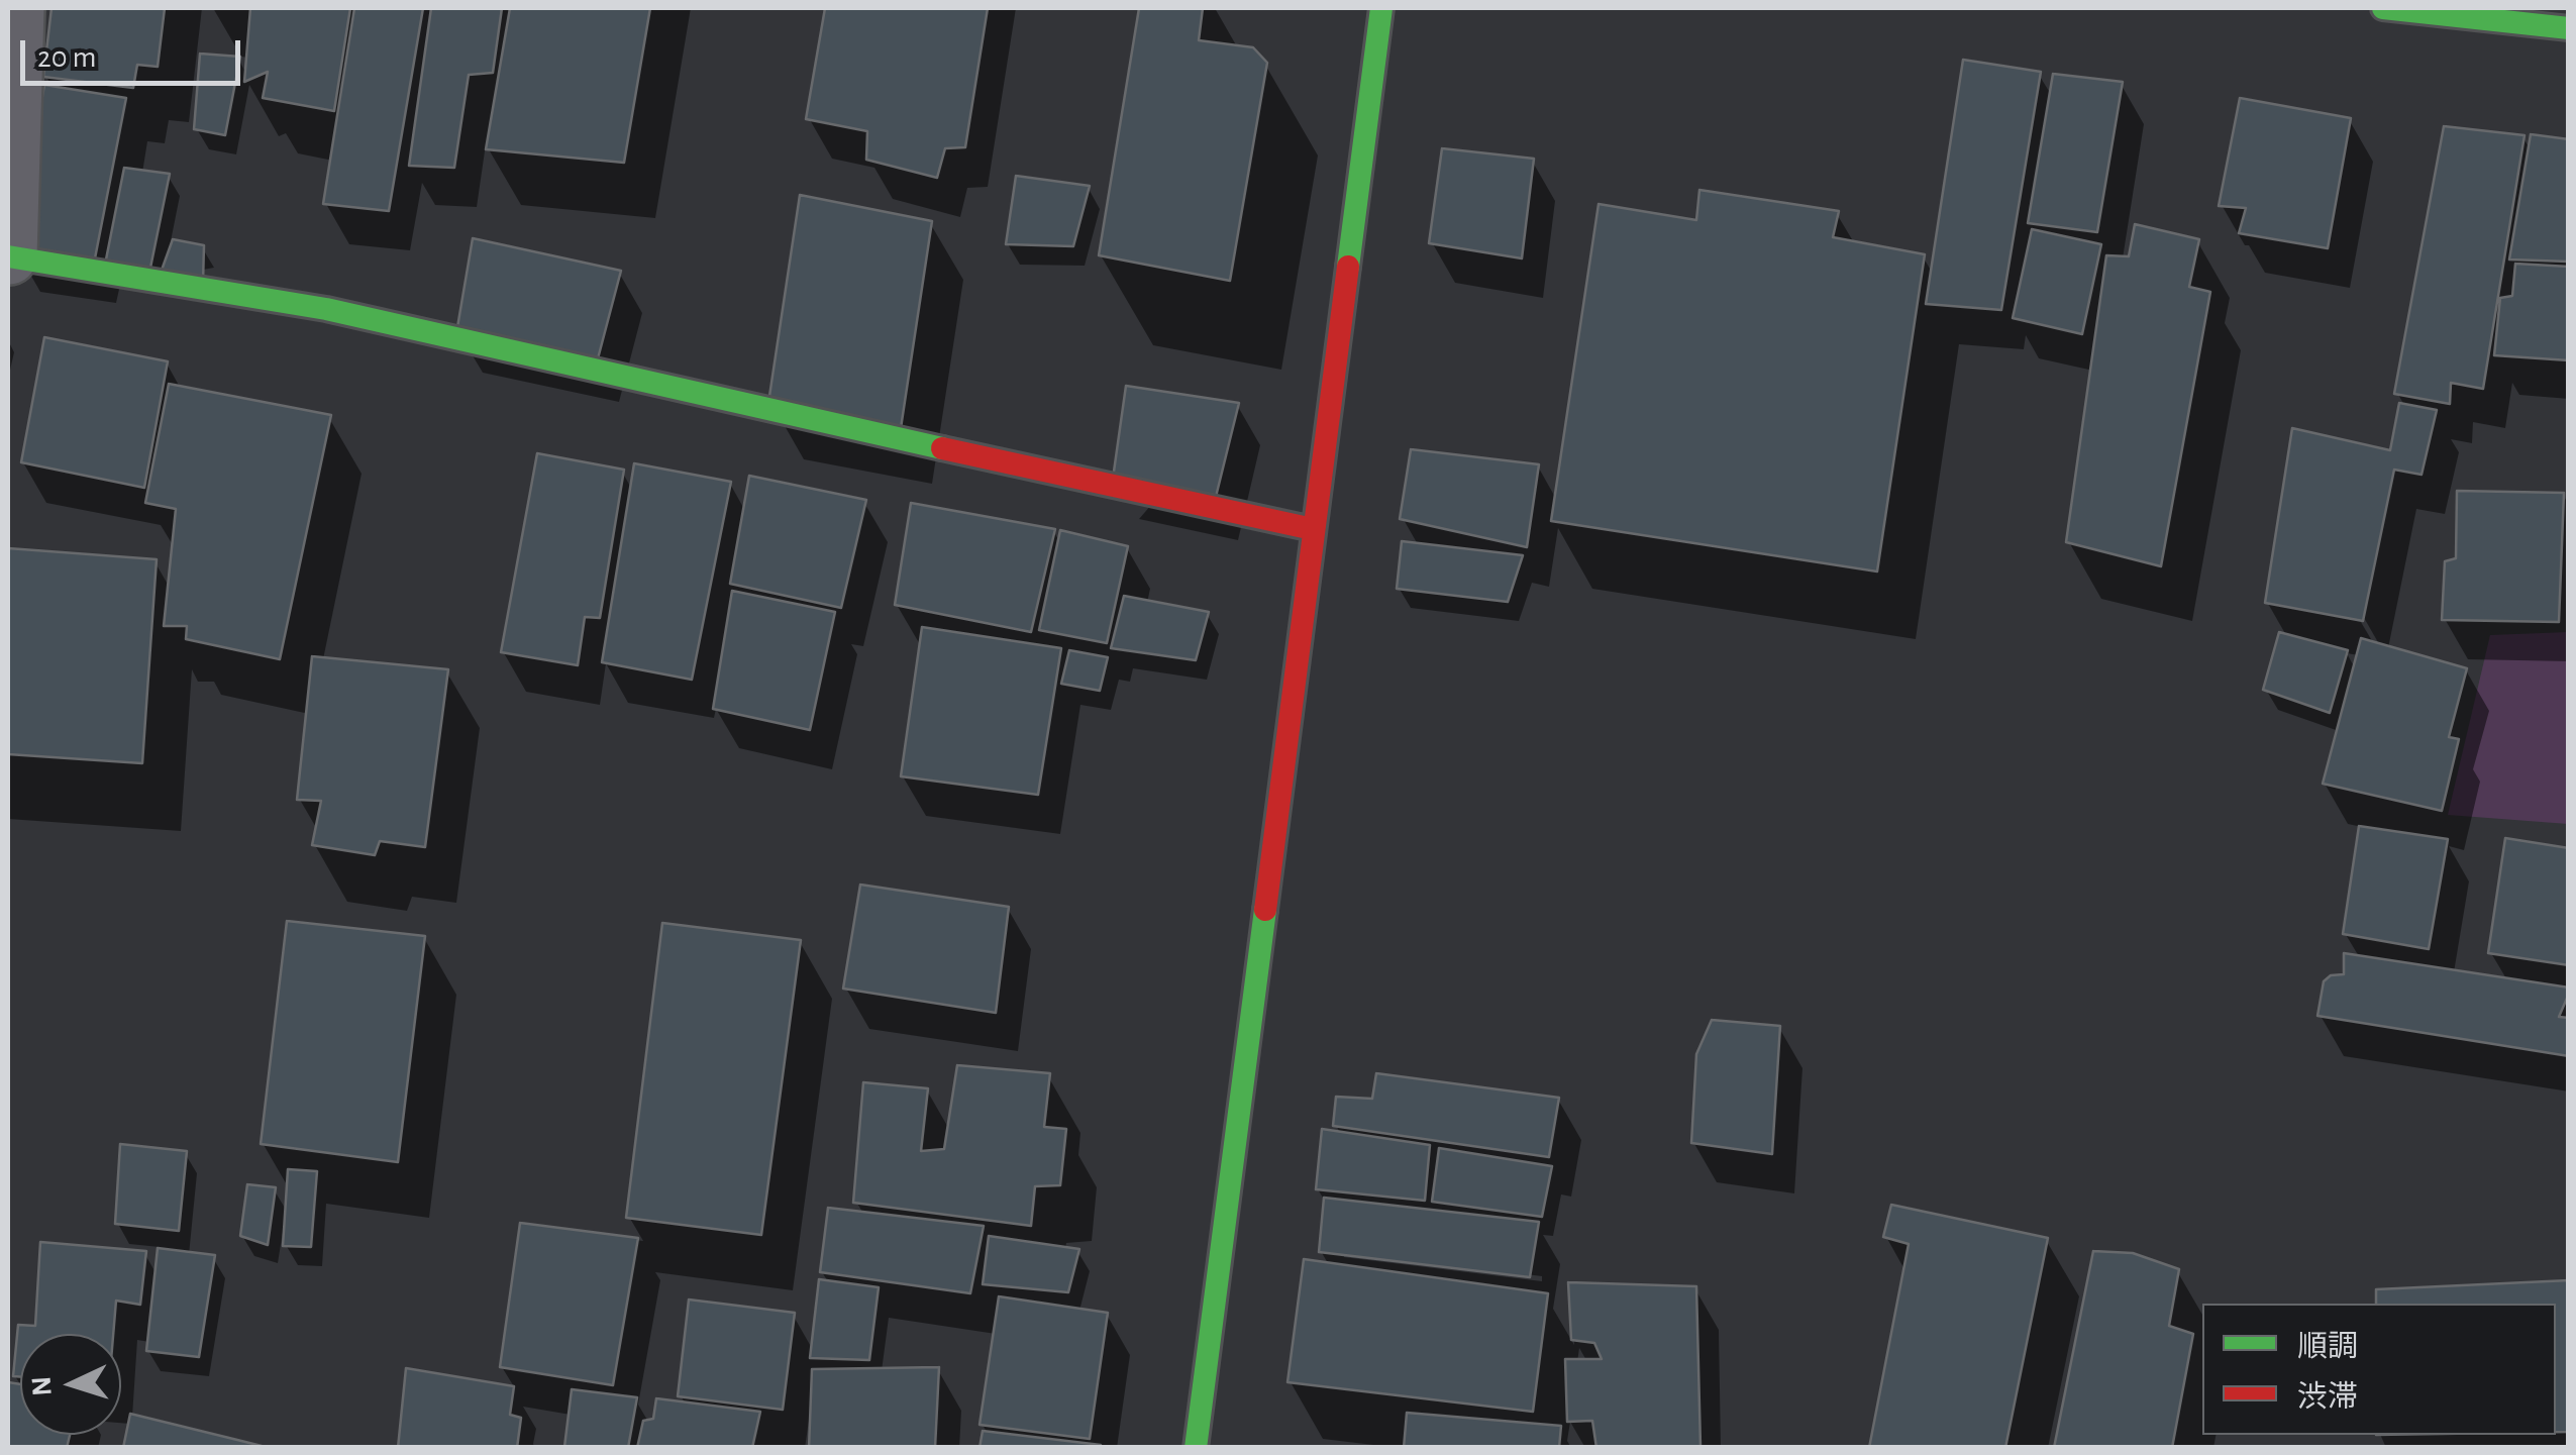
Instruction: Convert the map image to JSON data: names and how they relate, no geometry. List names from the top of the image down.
{
  "legend": ["順調", "渋滞"],
  "scale_bar": "20 m",
  "north": "left"
}
